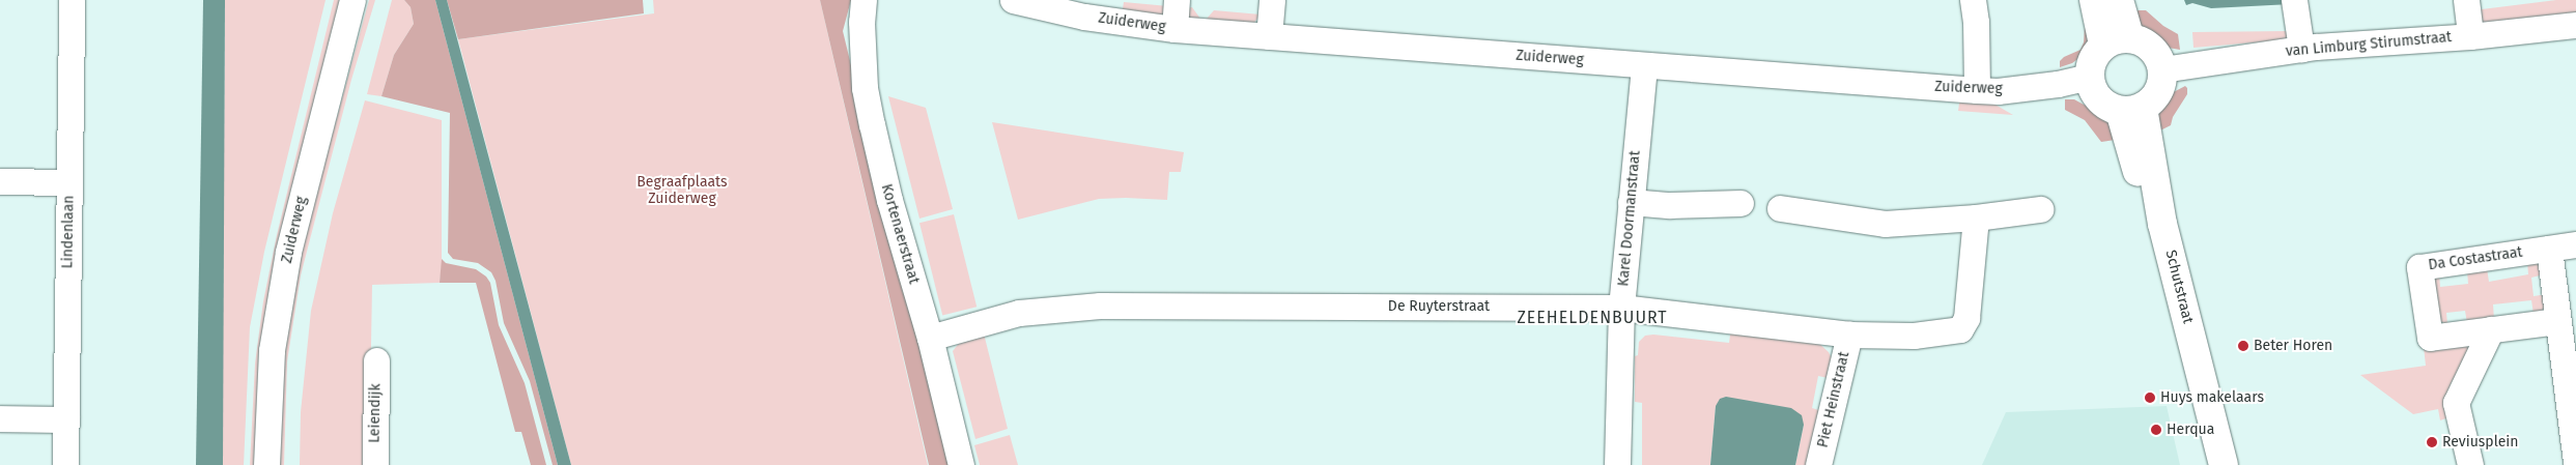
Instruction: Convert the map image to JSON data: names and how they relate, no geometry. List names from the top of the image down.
{
  "streets": {
    "main road": ["Schutstraat"],
    "street": [
      "Zuiderweg",
      "van Limburg Stirumstraat",
      "Karel Doormanstraat",
      "Lindenlaan",
      "Kortenaerstraat",
      "Da Costastraat",
      "De Ruyterstraat",
      "Piet Heinstraat",
      "Leiendijk"
    ]
  },
  "crossings": [
    ["Zuiderweg", "van Limburg Stirumstraat"],
    ["Zuiderweg", "Karel Doormanstraat"],
    ["Zuiderweg", "Schutstraat"],
    ["van Limburg Stirumstraat", "Schutstraat"],
    ["Karel Doormanstraat", "De Ruyterstraat"],
    ["Kortenaerstraat", "De Ruyterstraat"],
    ["De Ruyterstraat", "Piet Heinstraat"]
  ],
  "districts": ["ZEEHELDENBUURT"],
  "parks": ["Begraafplaats Zuiderweg"],
  "places": [
    "Beter Horen",
    "Huys makelaars",
    "Herqua",
    "Reviusplein"
  ]
}
